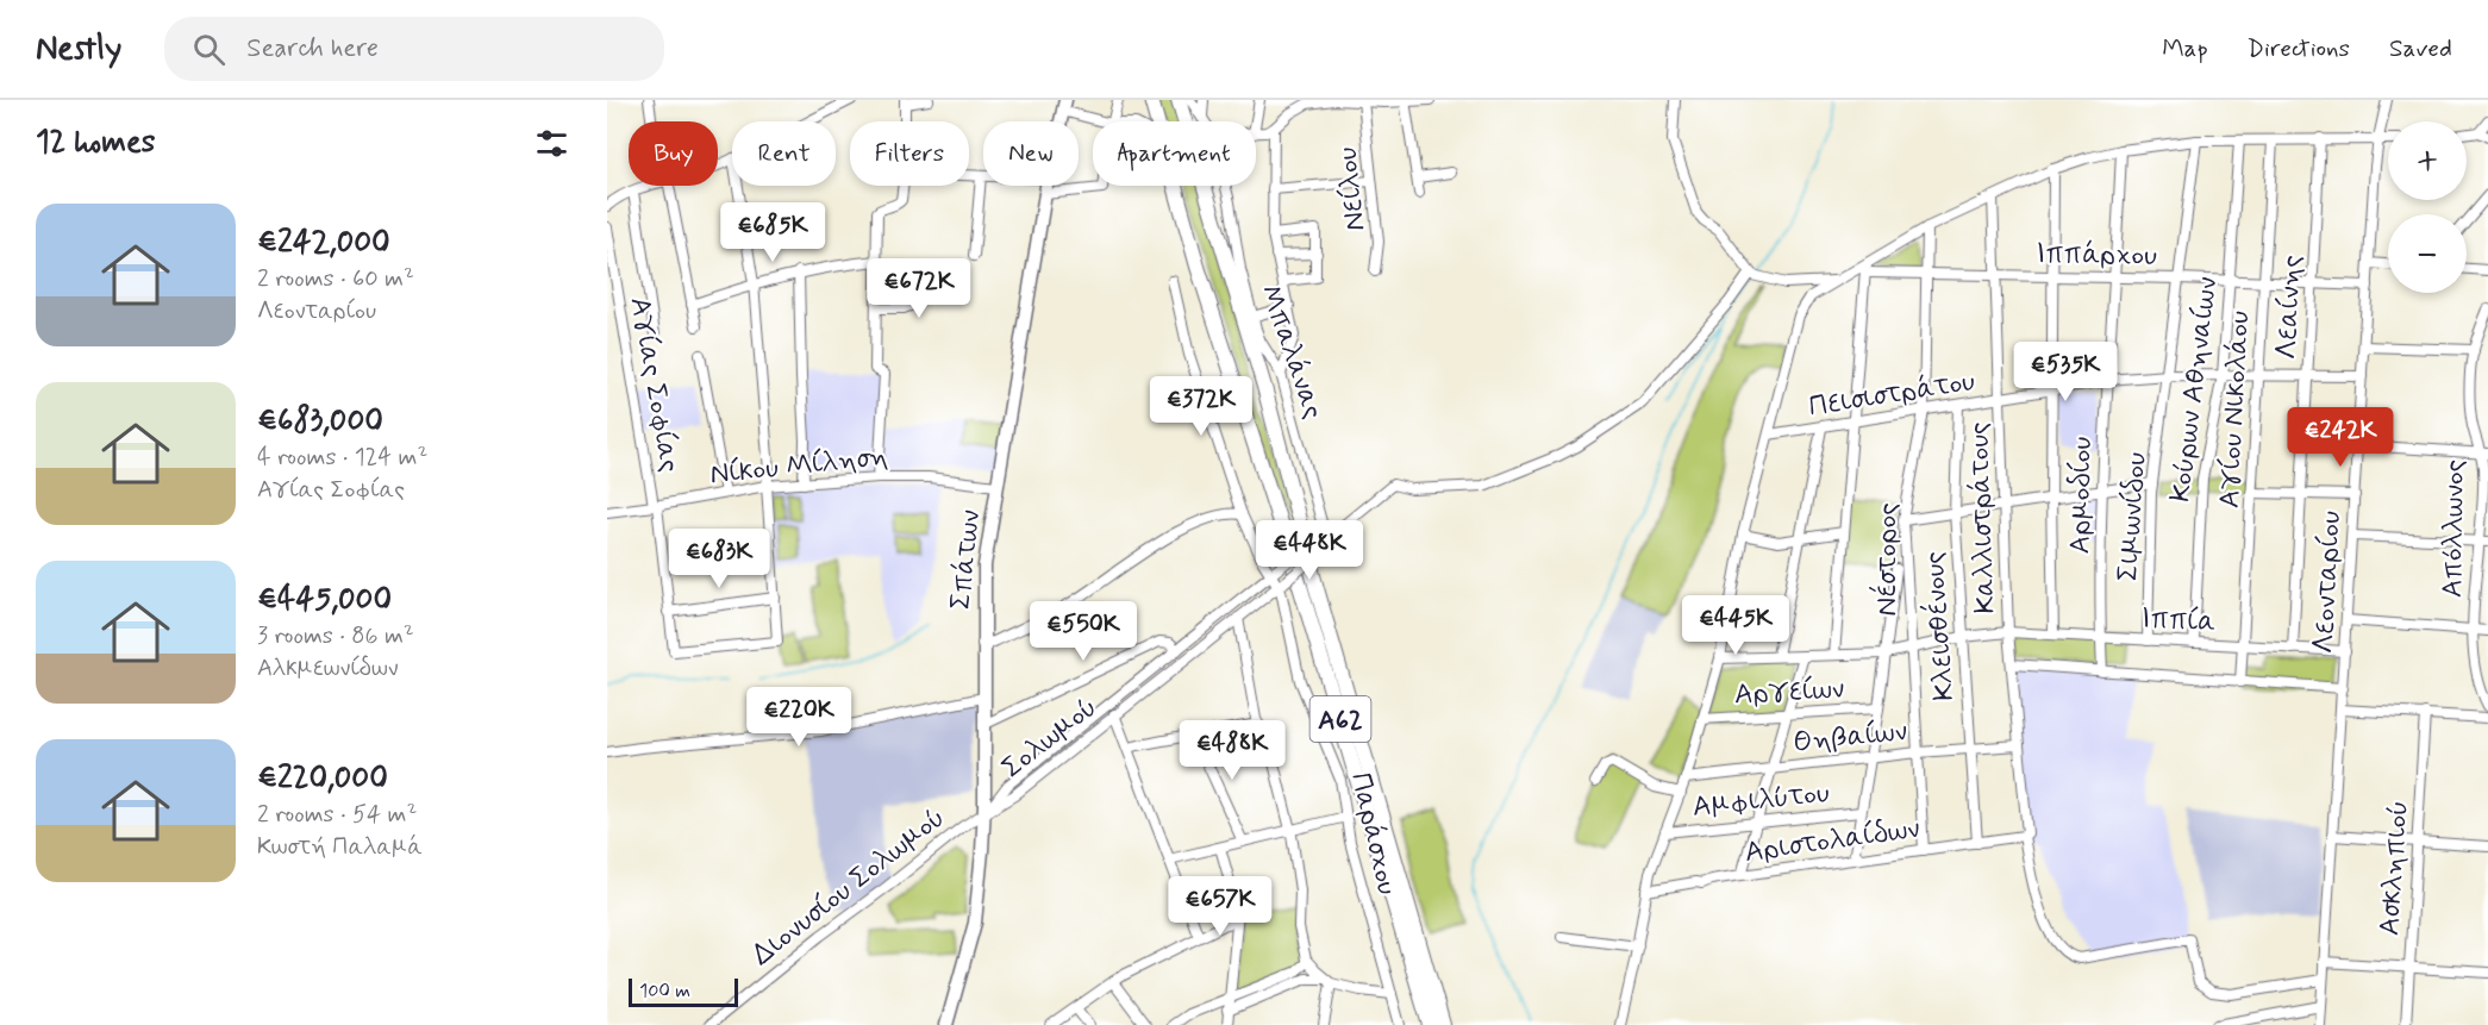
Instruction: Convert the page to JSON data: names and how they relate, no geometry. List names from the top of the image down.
{
  "streets": {
    "highway": ["Α62"],
    "main road": ["Σπάτων"],
    "street": [
      "Νείλου",
      "Ιππάρχου",
      "Λεαίνης",
      "Μπαλάνας",
      "Αγίας Σοφίας",
      "Κούρων Αθηναίων",
      "Πεισιστράτου",
      "Αγίου Νικολάου",
      "Νίκου Μίληση",
      "Αρμοδίου",
      "Σιμωνίδου",
      "Καλλιστράτους",
      "Απόλλωνος",
      "Νέστορος",
      "Λεονταρίου",
      "Ιππία",
      "Κλεισθένους",
      "Αργείων",
      "Θηβαίων",
      "Σολωμού",
      "Αμφιλύτου",
      "Παράσχου",
      "Αριστολαίδων",
      "Ασκληπιού",
      "Διονυσίου Σολωμού"
    ]
  },
  "crossings": [
    ["Ιππάρχου", "Λεαίνης"],
    ["Ιππάρχου", "Κούρων Αθηναίων"],
    ["Ιππάρχου", "Αγίου Νικολάου"],
    ["Ιππάρχου", "Αρμοδίου"],
    ["Ιππάρχου", "Σιμωνίδου"],
    ["Ιππάρχου", "Καλλιστράτους"],
    ["Ιππάρχου", "Νέστορος"],
    ["Ιππάρχου", "Λεονταρίου"],
    ["Λεαίνης", "Πεισιστράτου"],
    ["Λεαίνης", "Ιππία"],
    ["Μπαλάνας", "Σολωμού"],
    ["Αγίας Σοφίας", "Νίκου Μίληση"],
    ["Κούρων Αθηναίων", "Πεισιστράτου"],
    ["Κούρων Αθηναίων", "Ιππία"],
    ["Πεισιστράτου", "Αγίου Νικολάου"],
    ["Πεισιστράτου", "Αρμοδίου"],
    ["Πεισιστράτου", "Σιμωνίδου"],
    ["Πεισιστράτου", "Καλλιστράτους"],
    ["Πεισιστράτου", "Νέστορος"],
    ["Πεισιστράτου", "Λεονταρίου"],
    ["Πεισιστράτου", "Κλεισθένους"],
    ["Αγίου Νικολάου", "Ιππία"],
    ["Νίκου Μίληση", "Σπάτων"],
    ["Αρμοδίου", "Ιππία"],
    ["Σιμωνίδου", "Ιππία"],
    ["Καλλιστράτους", "Λεονταρίου"],
    ["Καλλιστράτους", "Ιππία"],
    ["Καλλιστράτους", "Θηβαίων"],
    ["Καλλιστράτους", "Αριστολαίδων"],
    ["Σπάτων", "Σολωμού"],
    ["Σπάτων", "Διονυσίου Σολωμού"],
    ["Νέστορος", "Ιππία"],
    ["Νέστορος", "Αργείων"],
    ["Νέστορος", "Θηβαίων"],
    ["Νέστορος", "Αμφιλύτου"],
    ["Νέστορος", "Αριστολαίδων"],
    ["Λεονταρίου", "Ιππία"],
    ["Ιππία", "Κλεισθένους"],
    ["Κλεισθένους", "Θηβαίων"],
    ["Κλεισθένους", "Αριστολαίδων"],
    ["Σολωμού", "Παράσχου"],
    ["Σολωμού", "Διονυσίου Σολωμού"]
  ],
  "scale_bar": "100 m",
  "page": {
    "header": "Nestly",
    "search": "Search here",
    "nav": ["Map", "Directions", "Saved"],
    "heading": "12 homes",
    "map_buttons": ["+", "−"],
    "chip": [
      "Buy",
      "Rent",
      "Filters",
      "New",
      "Apartment"
    ],
    "list": [
      {
        "name": "€242,000",
        "note": "2 rooms · 60 m² · Λεονταρίου"
      },
      {
        "name": "€683,000",
        "note": "4 rooms · 124 m² · Αγίας Σοφίας"
      },
      {
        "name": "€445,000",
        "note": "3 rooms · 86 m² · Αλκμεωνίδων"
      },
      {
        "name": "€220,000",
        "note": "2 rooms · 54 m² · Κωστή Παλαμά"
      }
    ],
    "price": [
      "€685K",
      "€672K",
      "€535K",
      "€372K",
      "€242K",
      "€448K",
      "€683K",
      "€445K",
      "€550K",
      "€220K",
      "€488K",
      "€657K"
    ],
    "scale": "100 m"
  }
}
